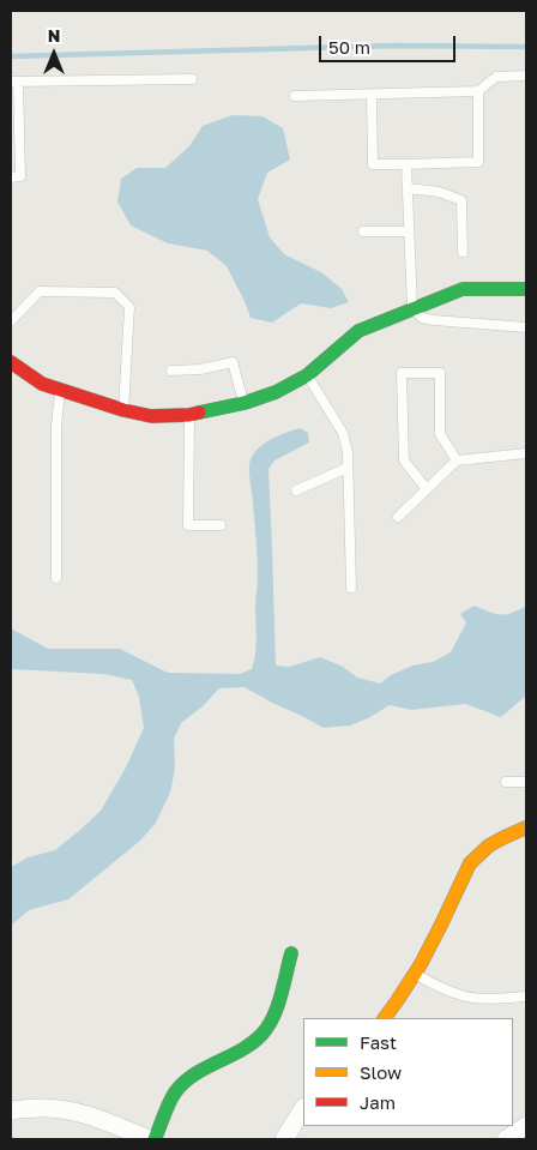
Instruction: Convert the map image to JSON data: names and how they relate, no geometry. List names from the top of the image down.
{
  "legend": ["Fast", "Slow", "Jam"],
  "scale_bar": "50 m",
  "north": "top"
}
